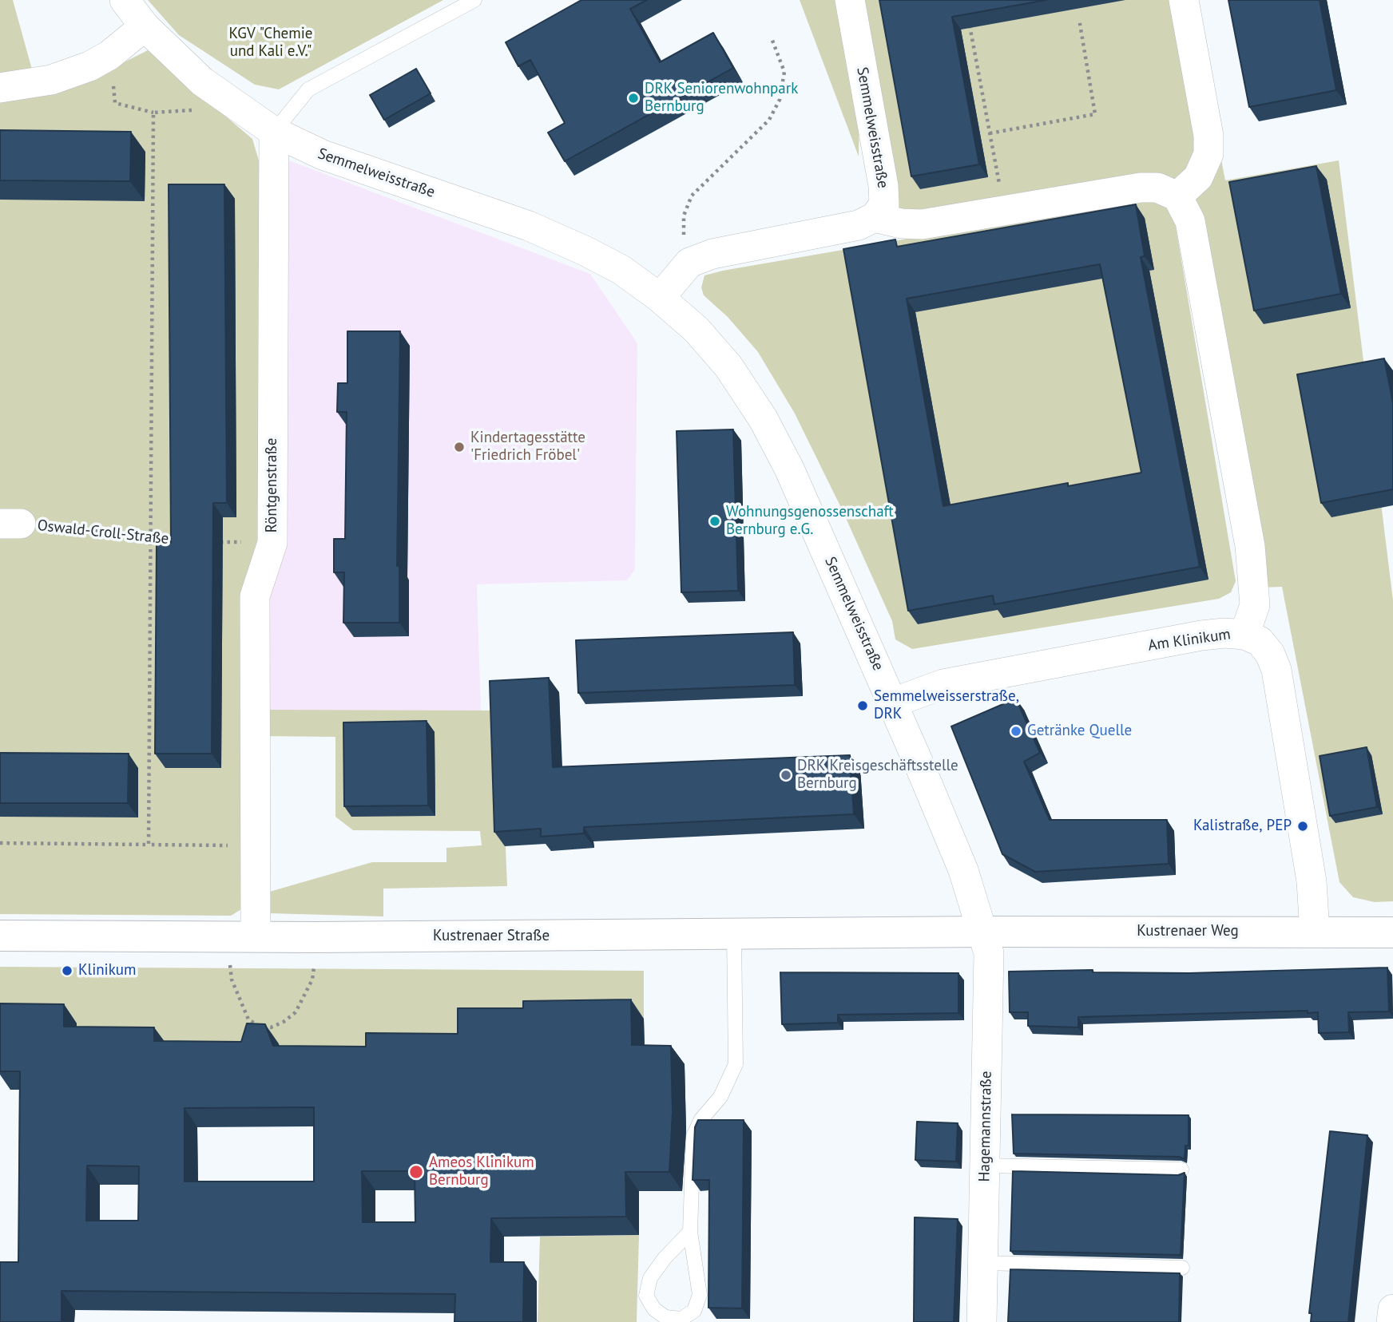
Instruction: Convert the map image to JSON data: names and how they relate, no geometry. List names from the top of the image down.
{
  "streets": {
    "street": [
      "Semmelweisstraße",
      "Röntgenstraße",
      "Am Klinikum",
      "Kustrenaer Weg",
      "Kustrenaer Straße",
      "Hagemannstraße"
    ],
    "path": ["Oswald-Croll-Straße"]
  },
  "crossings": [
    ["Semmelweisstraße", "Röntgenstraße"],
    ["Semmelweisstraße", "Am Klinikum"],
    ["Semmelweisstraße", "Kustrenaer Weg"],
    ["Semmelweisstraße", "Kustrenaer Straße"],
    ["Semmelweisstraße", "Hagemannstraße"],
    ["Röntgenstraße", "Kustrenaer Straße"],
    ["Am Klinikum", "Kustrenaer Weg"],
    ["Kustrenaer Weg", "Kustrenaer Straße"],
    ["Kustrenaer Weg", "Hagemannstraße"],
    ["Kustrenaer Straße", "Hagemannstraße"]
  ],
  "parks": ["KGV \"Chemie und Kali e.V.\""],
  "places": [
    "DRK Seniorenwohnpark Bernburg",
    "Kindertagesstätte 'Friedrich Fröbel'",
    "Wohnungsgenossenschaft Bernburg e.G.",
    "Semmelweisserstraße, DRK",
    "Getränke Quelle",
    "DRK Kreisgeschäftsstelle Bernburg",
    "Kalistraße, PEP",
    "Klinikum",
    "Ameos Klinikum Bernburg"
  ]
}
